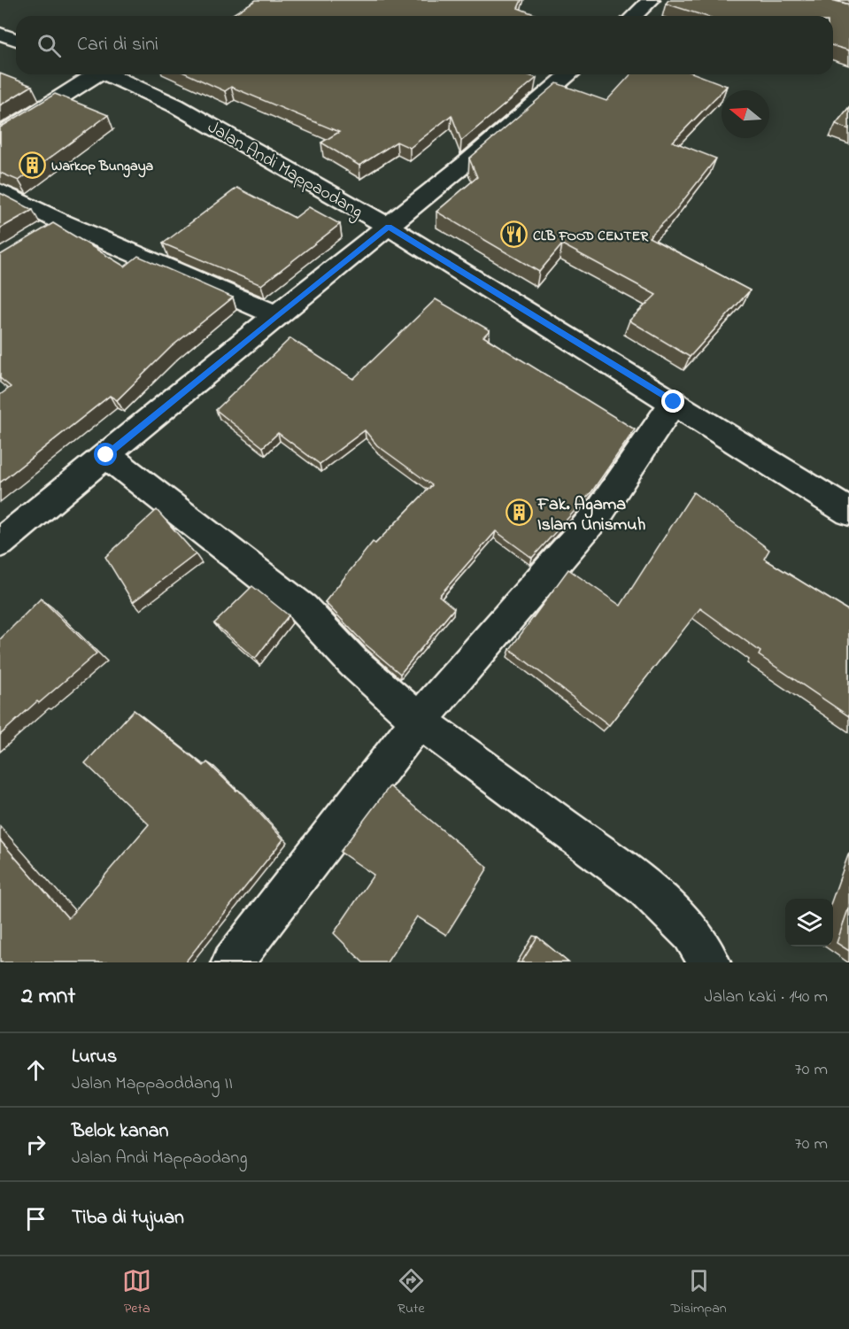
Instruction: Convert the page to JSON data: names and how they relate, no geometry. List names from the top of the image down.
{
  "streets": {
    "street": ["Jalan Andi Mappaodang"]
  },
  "places": {
    "building": ["Warkop Bungaya", "Fak. Agama Islam Unismuh"],
    "restaurant": ["CLB FOOD CENTER"]
  },
  "north": "left",
  "page": {
    "search": "Cari di sini",
    "heading": ["2 mnt", "Jalan kaki · 140 m"],
    "list": [
      ["Lurus", "Jalan Mappaoddang II", "70 m"],
      ["Belok kanan", "Jalan Andi Mappaodang", "70 m"],
      "Tiba di tujuan"
    ],
    "nav": ["Peta", "Rute", "Disimpan"]
  }
}
